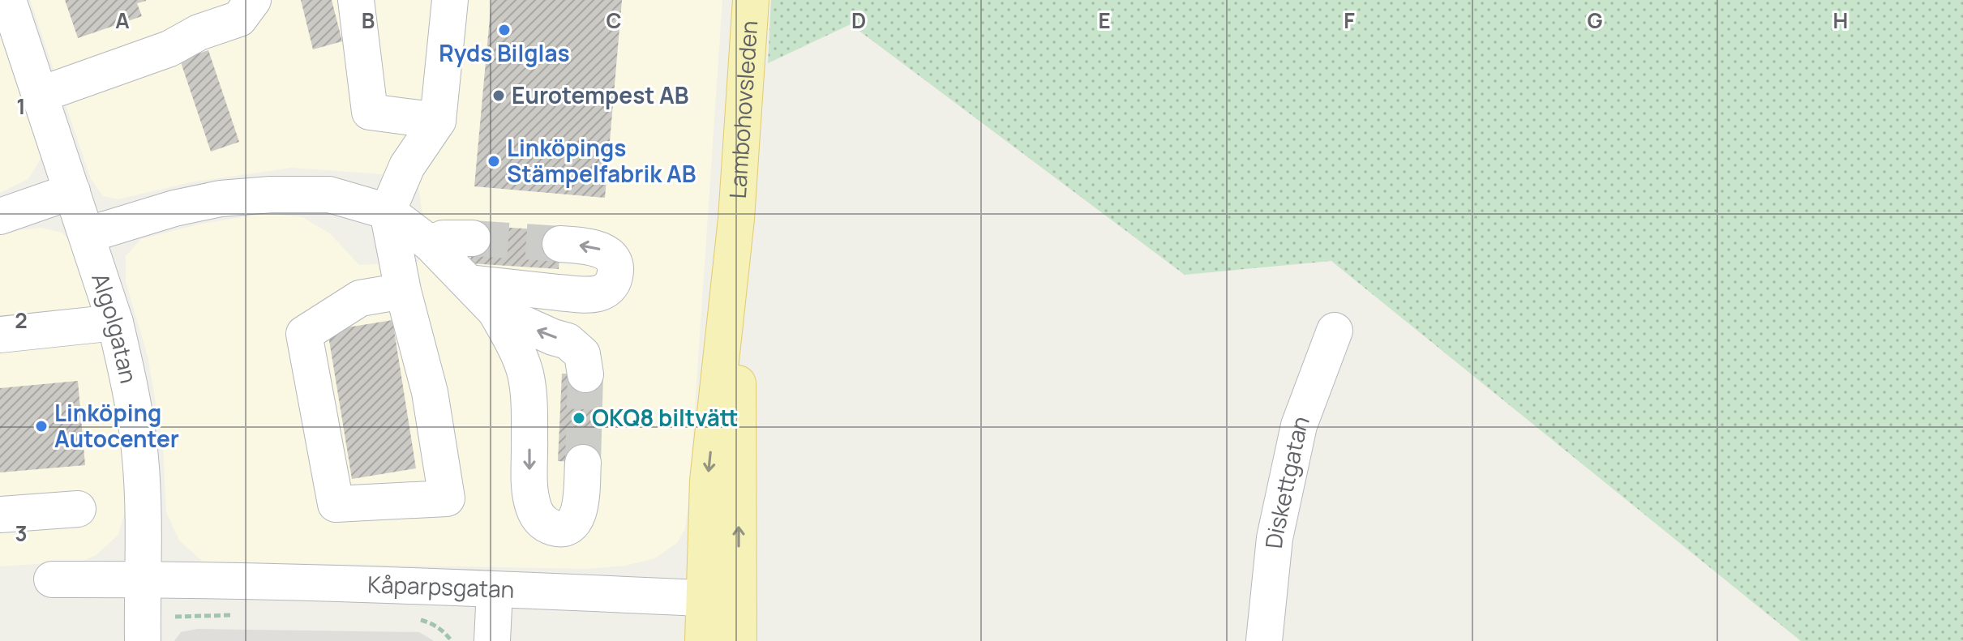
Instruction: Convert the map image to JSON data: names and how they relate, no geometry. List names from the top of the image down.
{
  "streets": {
    "main road": ["Lambohovsleden"],
    "street": ["Algolgatan", "Diskettgatan", "Kåparpsgatan"]
  },
  "crossings": [
    ["Lambohovsleden", "Kåparpsgatan"],
    ["Algolgatan", "Kåparpsgatan"]
  ],
  "places": [
    "Ryds Bilglas",
    "Eurotempest AB",
    "Linköpings Stämpelfabrik AB",
    "OKQ8 biltvätt",
    "Linköping Autocenter"
  ],
  "grid": {
    "columns": [
      "A",
      "B",
      "C",
      "D",
      "E",
      "F",
      "G",
      "H"
    ],
    "rows": ["1", "2", "3"]
  }
}
